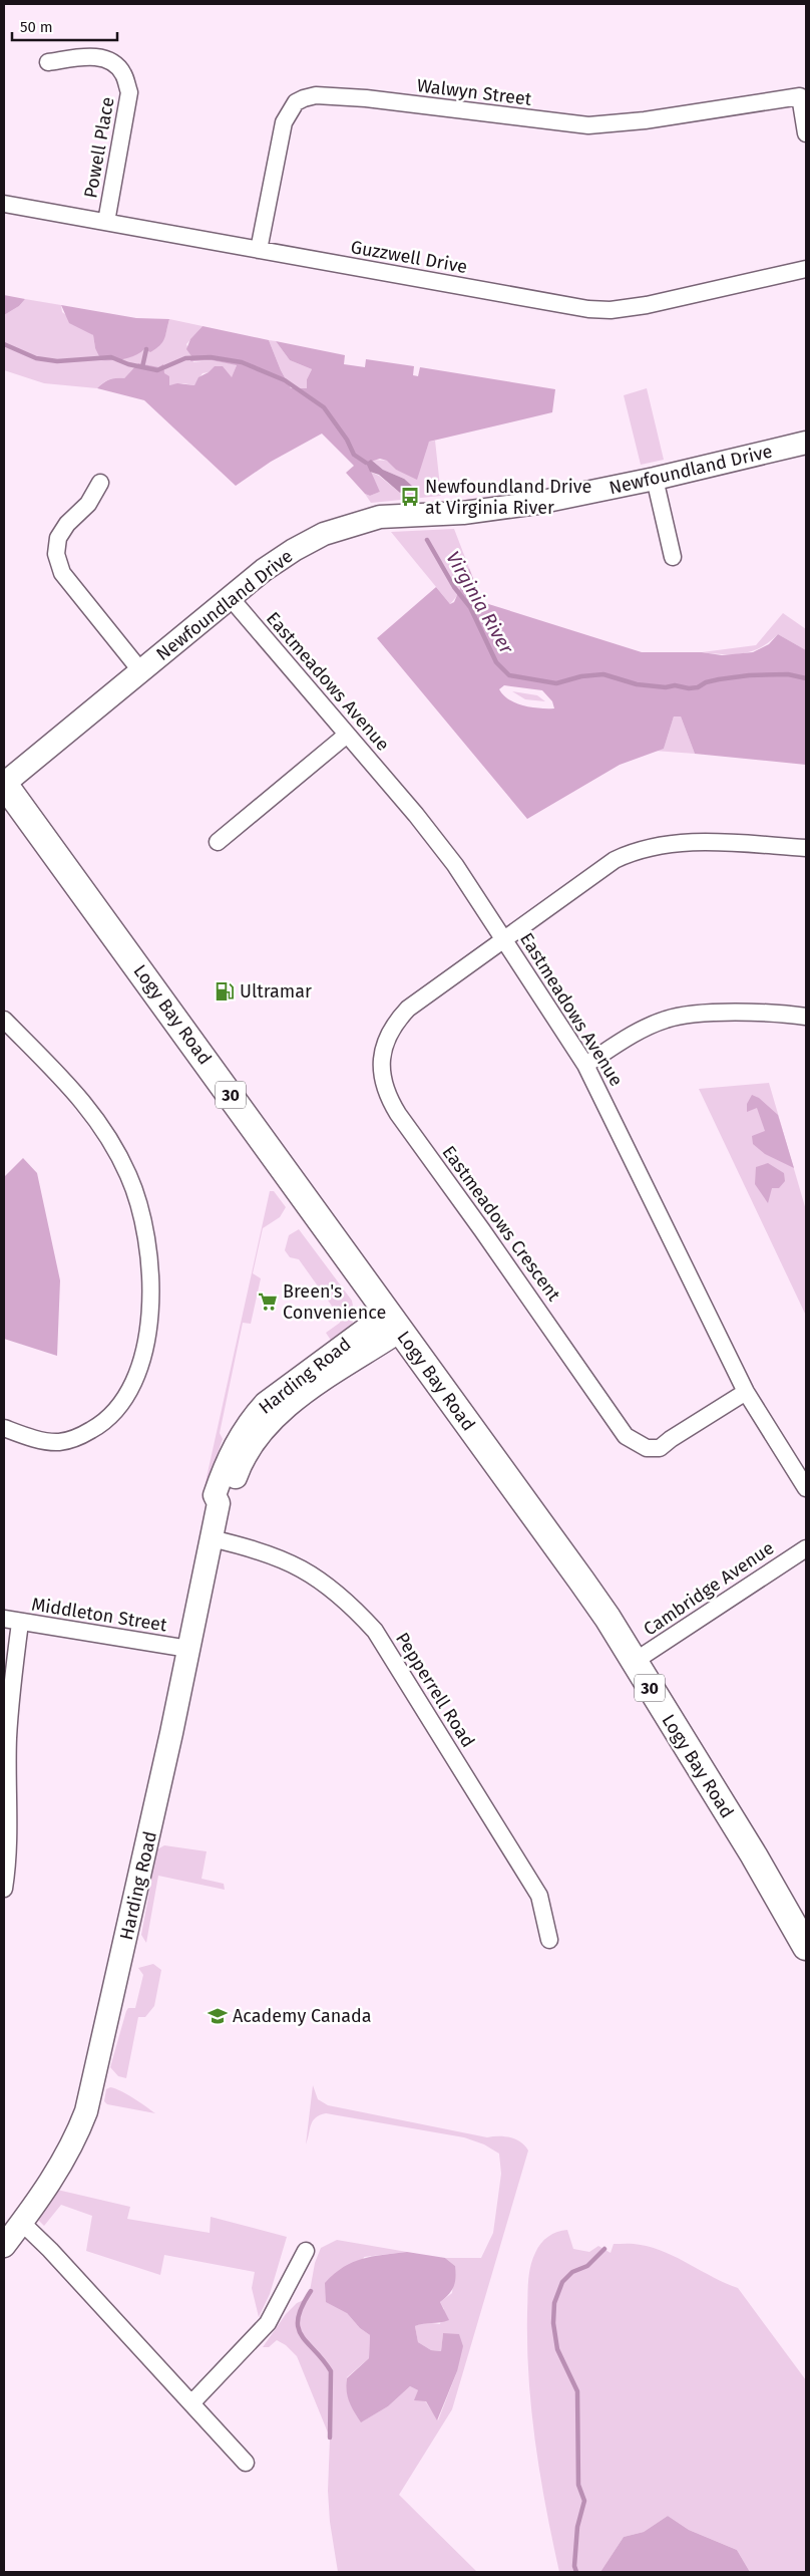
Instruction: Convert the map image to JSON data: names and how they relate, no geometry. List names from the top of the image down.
{
  "streets": {
    "main road": ["Logy Bay Road", "30"],
    "street": [
      "Walwyn Street",
      "Powell Place",
      "Guzzwell Drive",
      "Newfoundland Drive",
      "Eastmeadows Avenue",
      "Eastmeadows Crescent",
      "Harding Road",
      "Cambridge Avenue",
      "Middleton Street",
      "Pepperrell Road"
    ]
  },
  "crossings": [
    ["Walwyn Street", "Guzzwell Drive"],
    ["Powell Place", "Guzzwell Drive"],
    ["Newfoundland Drive", "Eastmeadows Avenue"],
    ["Newfoundland Drive", "Logy Bay Road"],
    ["Eastmeadows Avenue", "Eastmeadows Crescent"],
    ["Logy Bay Road", "Harding Road"],
    ["Logy Bay Road", "Cambridge Avenue"],
    ["Harding Road", "Middleton Street"],
    ["Harding Road", "Pepperrell Road"]
  ],
  "water": ["Virginia River"],
  "places": {
    "bus stop": ["Newfoundland Drive at Virginia River"],
    "fuel station": ["Ultramar"],
    "supermarket": ["Breen's Convenience"],
    "school or university": ["Academy Canada"]
  },
  "scale_bar": "50 m"
}
